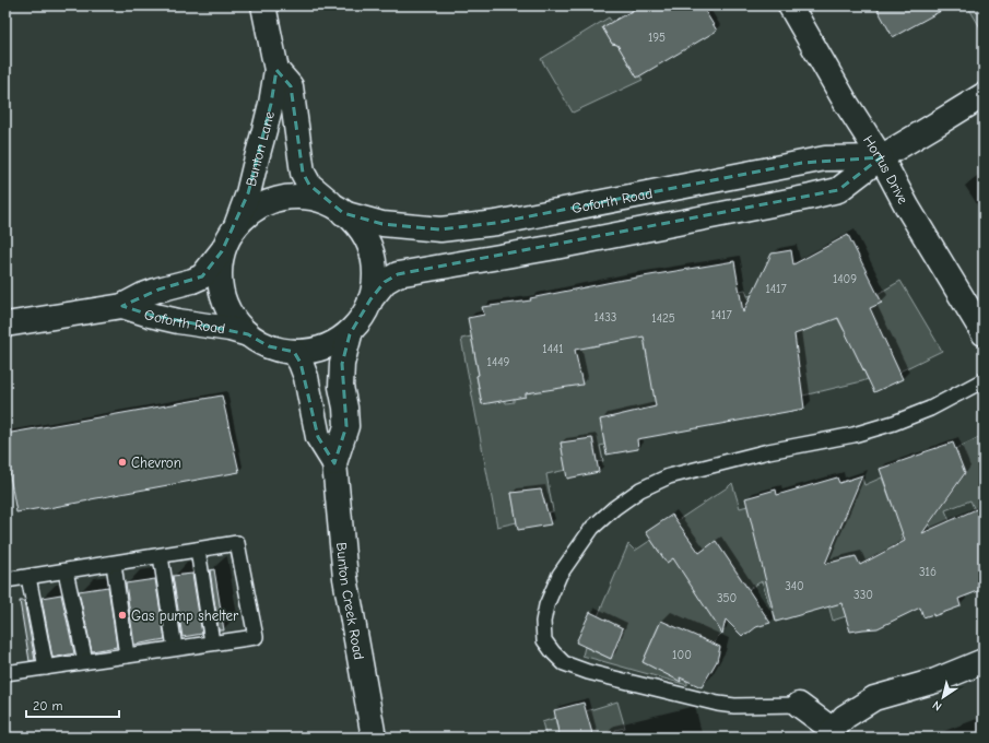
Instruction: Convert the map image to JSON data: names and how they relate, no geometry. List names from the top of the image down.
{
  "streets": {
    "street": [
      "Bunton Lane",
      "Hortus Drive",
      "Goforth Road",
      "Bunton Creek Road"
    ]
  },
  "crossings": [
    ["Bunton Lane", "Goforth Road"],
    ["Bunton Lane", "Bunton Creek Road"],
    ["Hortus Drive", "Goforth Road"],
    ["Goforth Road", "Bunton Creek Road"]
  ],
  "places": ["Chevron", "Gas pump shelter"],
  "house_numbers": [
    "195",
    "1409",
    "1417",
    "1417",
    "1433",
    "1425",
    "1441",
    "1449",
    "316",
    "340",
    "330",
    "350",
    "100"
  ],
  "scale_bar": "20 m",
  "north": "bottom left"
}
